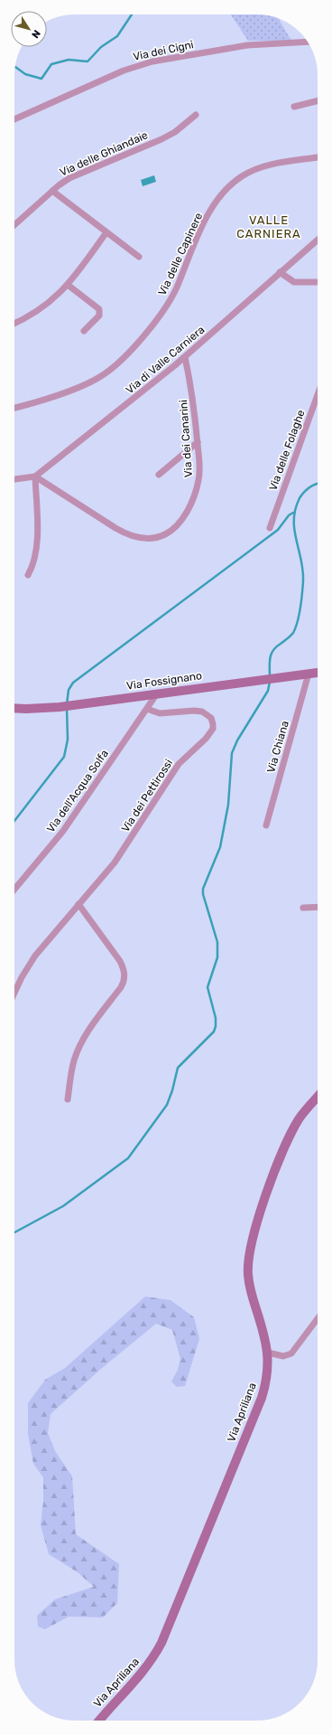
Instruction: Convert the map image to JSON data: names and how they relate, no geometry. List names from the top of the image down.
{
  "streets": {
    "street": [
      "Via dei Cigni",
      "Via delle Ghiandaie",
      "Via delle Capinere",
      "Via di Valle Carniera",
      "Via dei Canarini",
      "Via delle Folaghe",
      "Via Fossignano",
      "Via Chiana",
      "Via dell'Acqua Solfa",
      "Via dei Pettirossi",
      "Via Apriliana"
    ]
  },
  "crossings": [
    ["Via di Valle Carniera", "Via dei Canarini"],
    ["Via Fossignano", "Via Chiana"],
    ["Via Fossignano", "Via dell'Acqua Solfa"],
    ["Via dell'Acqua Solfa", "Via dei Pettirossi"]
  ],
  "districts": ["VALLE CARNIERA"],
  "north": "bottom right"
}
